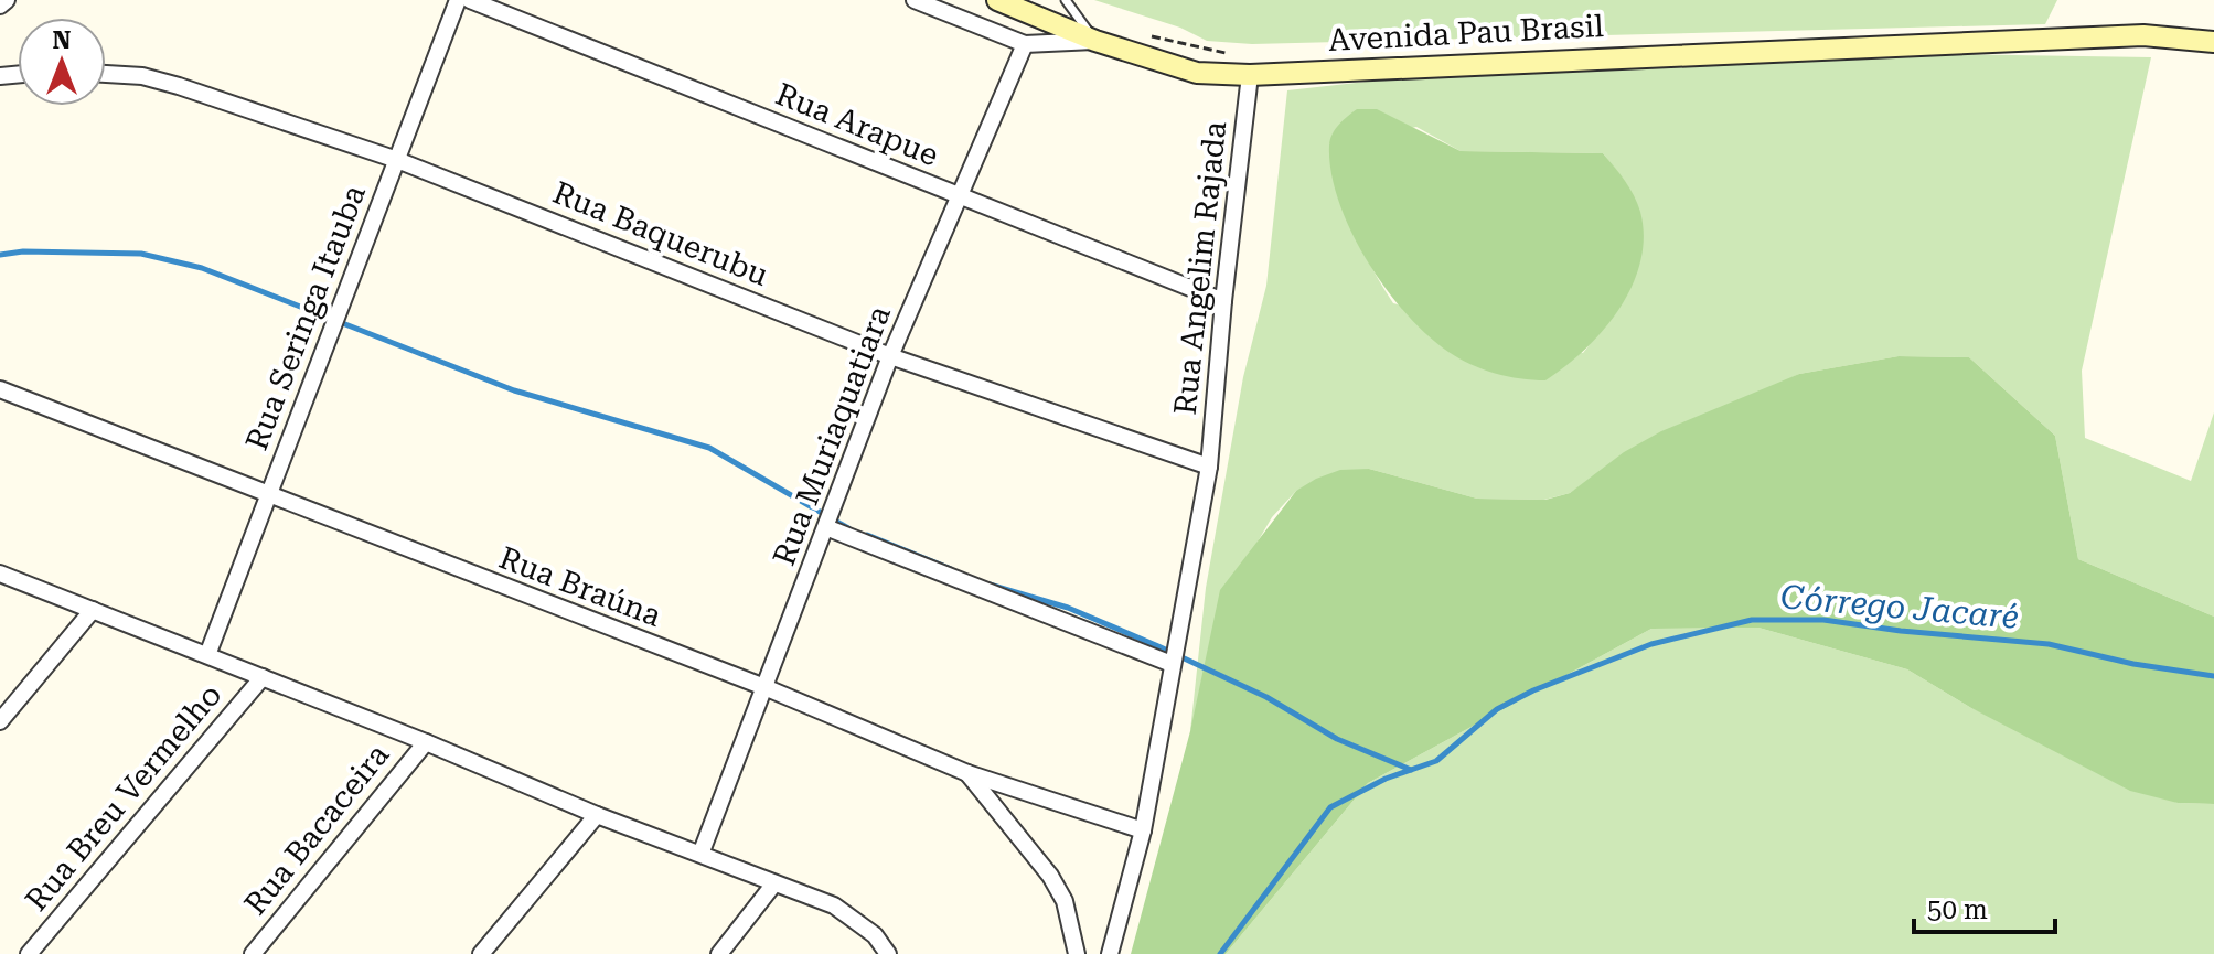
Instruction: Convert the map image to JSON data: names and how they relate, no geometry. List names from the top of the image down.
{
  "streets": {
    "main road": ["Avenida Pau Brasil"],
    "street": [
      "Rua Arapue",
      "Rua Baquerubu",
      "Rua Angelim Rajada",
      "Rua Seringa Itauba",
      "Rua Muriaquatiara",
      "Rua Braúna",
      "Rua Breu Vermelho",
      "Rua Bacaceira"
    ]
  },
  "crossings": [
    ["Avenida Pau Brasil", "Rua Angelim Rajada"],
    ["Avenida Pau Brasil", "Rua Muriaquatiara"],
    ["Rua Arapue", "Rua Angelim Rajada"],
    ["Rua Arapue", "Rua Muriaquatiara"],
    ["Rua Baquerubu", "Rua Angelim Rajada"],
    ["Rua Baquerubu", "Rua Seringa Itauba"],
    ["Rua Baquerubu", "Rua Muriaquatiara"],
    ["Rua Seringa Itauba", "Rua Braúna"],
    ["Rua Muriaquatiara", "Rua Braúna"]
  ],
  "water": ["Córrego Jacaré"],
  "scale_bar": "50 m",
  "north": "top"
}
